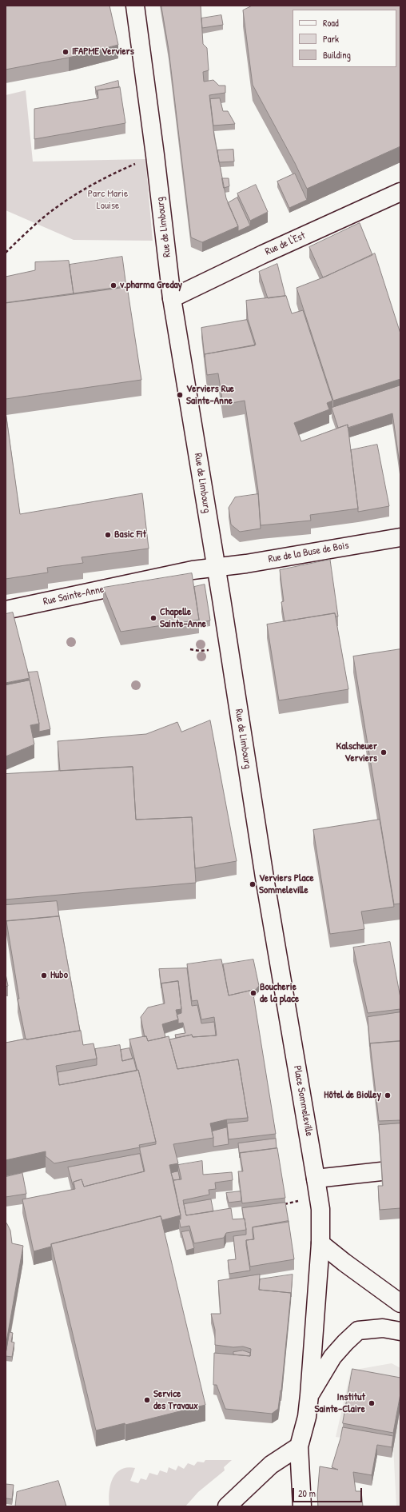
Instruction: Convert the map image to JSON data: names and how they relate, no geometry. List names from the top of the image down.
{
  "streets": {
    "main road": [
      "Rue de Limbourg",
      "Rue de l'Est",
      "Rue de la Buse de Bois",
      "Rue Sainte-Anne",
      "Place Sommeleville"
    ]
  },
  "crossings": [
    ["Rue de Limbourg", "Rue de l'Est"],
    ["Rue de Limbourg", "Rue de la Buse de Bois"],
    ["Rue de Limbourg", "Rue Sainte-Anne"],
    ["Rue de Limbourg", "Place Sommeleville"],
    ["Rue de la Buse de Bois", "Rue Sainte-Anne"]
  ],
  "parks": ["Parc Marie Louise"],
  "places": [
    "IFAPME Verviers",
    "v.pharma Greday",
    "Verviers Rue Sainte-Anne",
    "Basic Fit",
    "Chapelle Sainte-Anne",
    "Kalscheuer Verviers",
    "Verviers Place Sommeleville",
    "Hubo",
    "Boucherie de la place",
    "Hôtel de Biolley",
    "Service des Travaux",
    "Institut Sainte-Claire"
  ],
  "legend": ["Road", "Park", "Building"],
  "scale_bar": "20 m"
}
